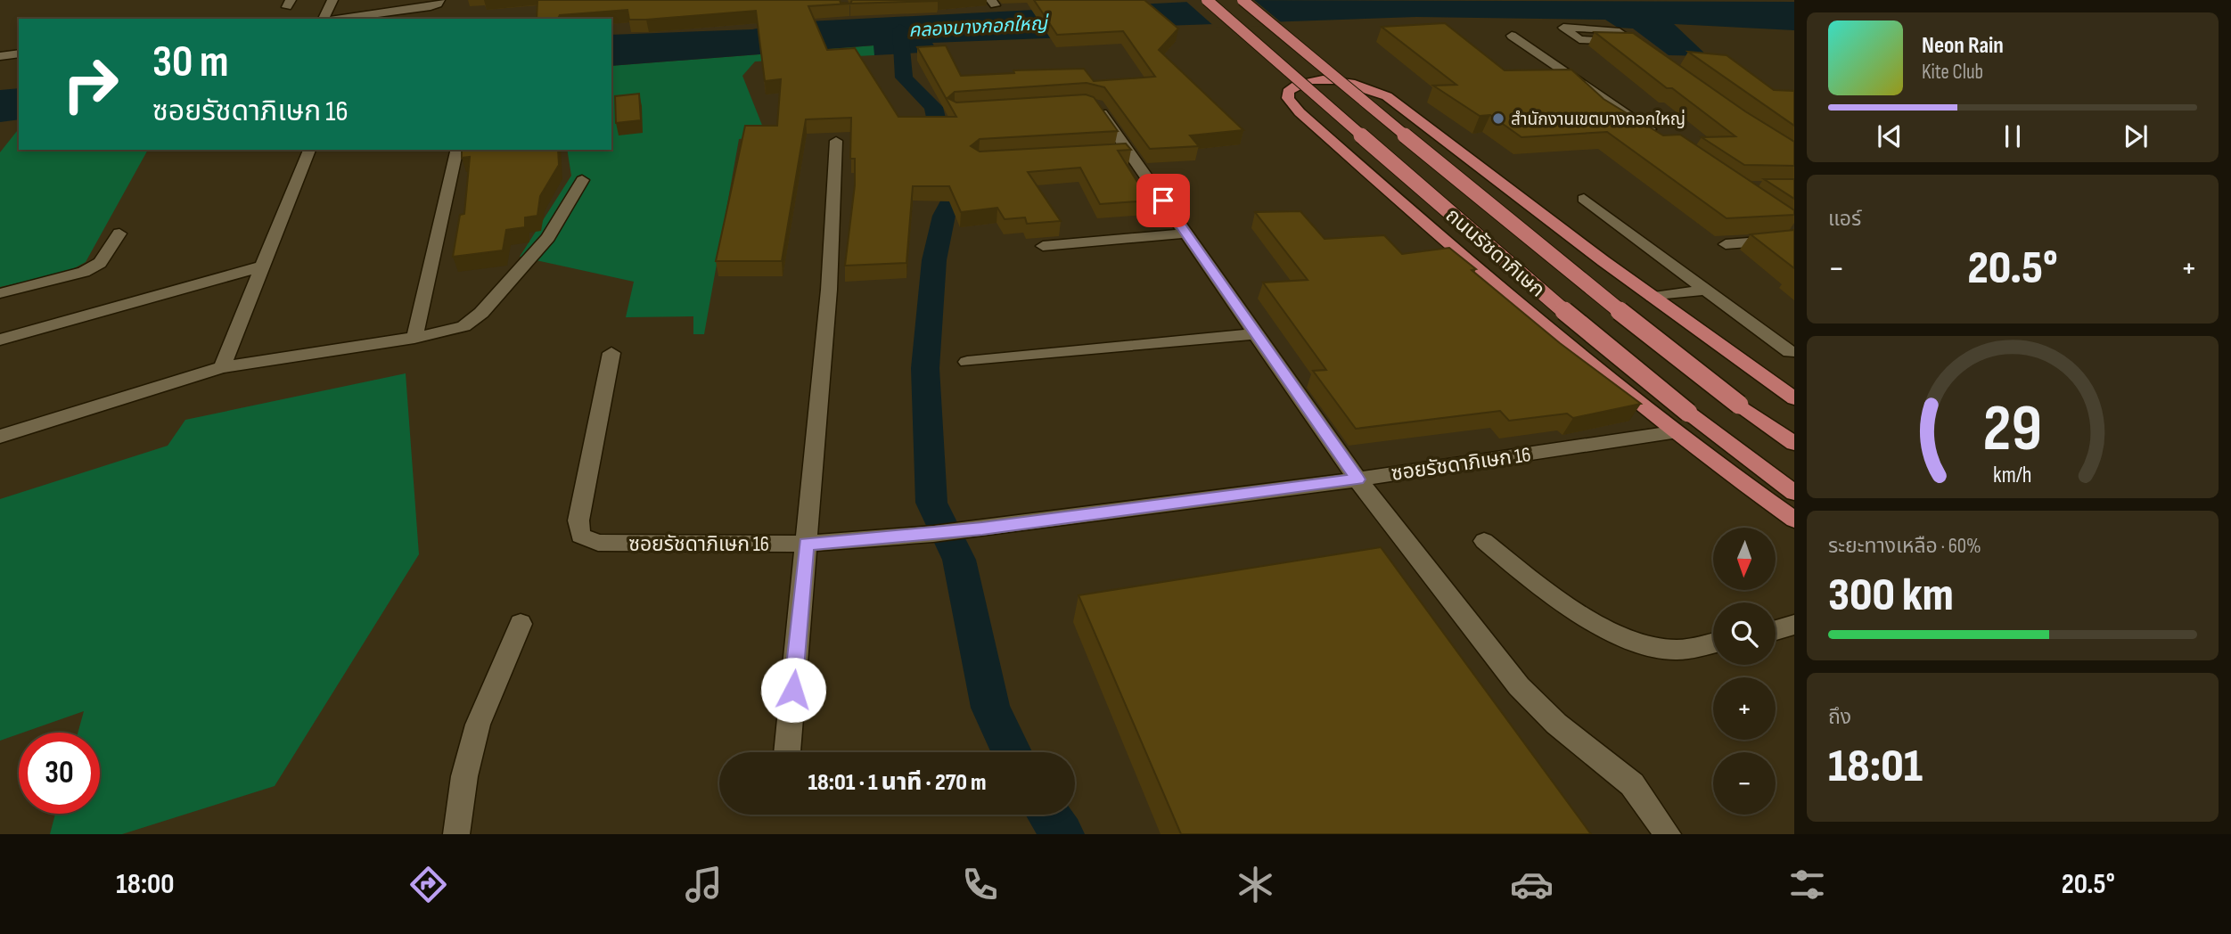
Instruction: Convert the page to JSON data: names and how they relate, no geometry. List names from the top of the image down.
{
  "streets": {
    "main road": ["ถนนรัชดาภิเษก"],
    "street": ["ซอยรัชดาภิเษก 16"]
  },
  "water": ["คลองบางกอกใหญ่"],
  "places": ["สำนักงานเขตบางกอกใหญ่"],
  "north": "bottom",
  "page": {
    "turn": ["30 m", "ซอยรัชดาภิเษก 16"],
    "song": ["Neon Rain", "Kite Club"],
    "tile": [
      "แอร์",
      ["ระยะทางเหลือ · 60%", "300 km"],
      ["ถึง", "18:01"]
    ],
    "heat": ["−", "20.5°", "+"],
    "map_buttons": ["+", "−"],
    "limit": "30",
    "trip": "18:01 · 1 นาที · 270 m",
    "tabs": ["18:00", "20.5°"],
    "gauge": ["29", "km/h"]
  }
}
